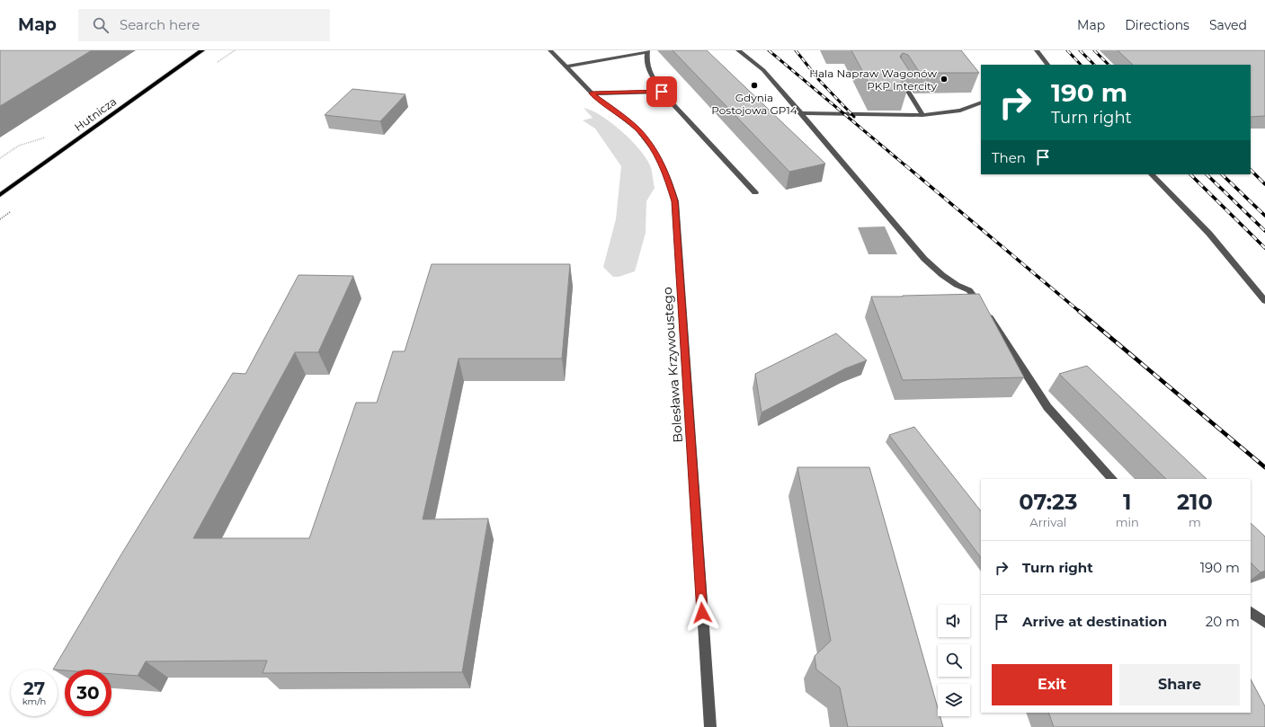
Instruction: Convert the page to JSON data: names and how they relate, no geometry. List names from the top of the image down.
{
  "streets": {
    "main road": ["Hutnicza"],
    "street": ["Bolesława Krzywoustego"]
  },
  "places": ["Hala Napraw Wagonów PKP Intercity", "Gdynia Postojowa GP14"],
  "page": {
    "header": "Map",
    "search": "Search here",
    "nav": ["Map", "Directions", "Saved"],
    "turn": ["190 m", "Turn right"],
    "then": "Then",
    "eta": [
      "07:23",
      "Arrival",
      "1",
      "min",
      "210",
      "m"
    ],
    "list": [
      {
        "name": "Turn right",
        "value": "190 m"
      },
      {
        "name": "Arrive at destination",
        "value": "20 m"
      }
    ],
    "buttons": ["Exit", "Share"],
    "speed": "27 km/h",
    "limit": "30"
  }
}
